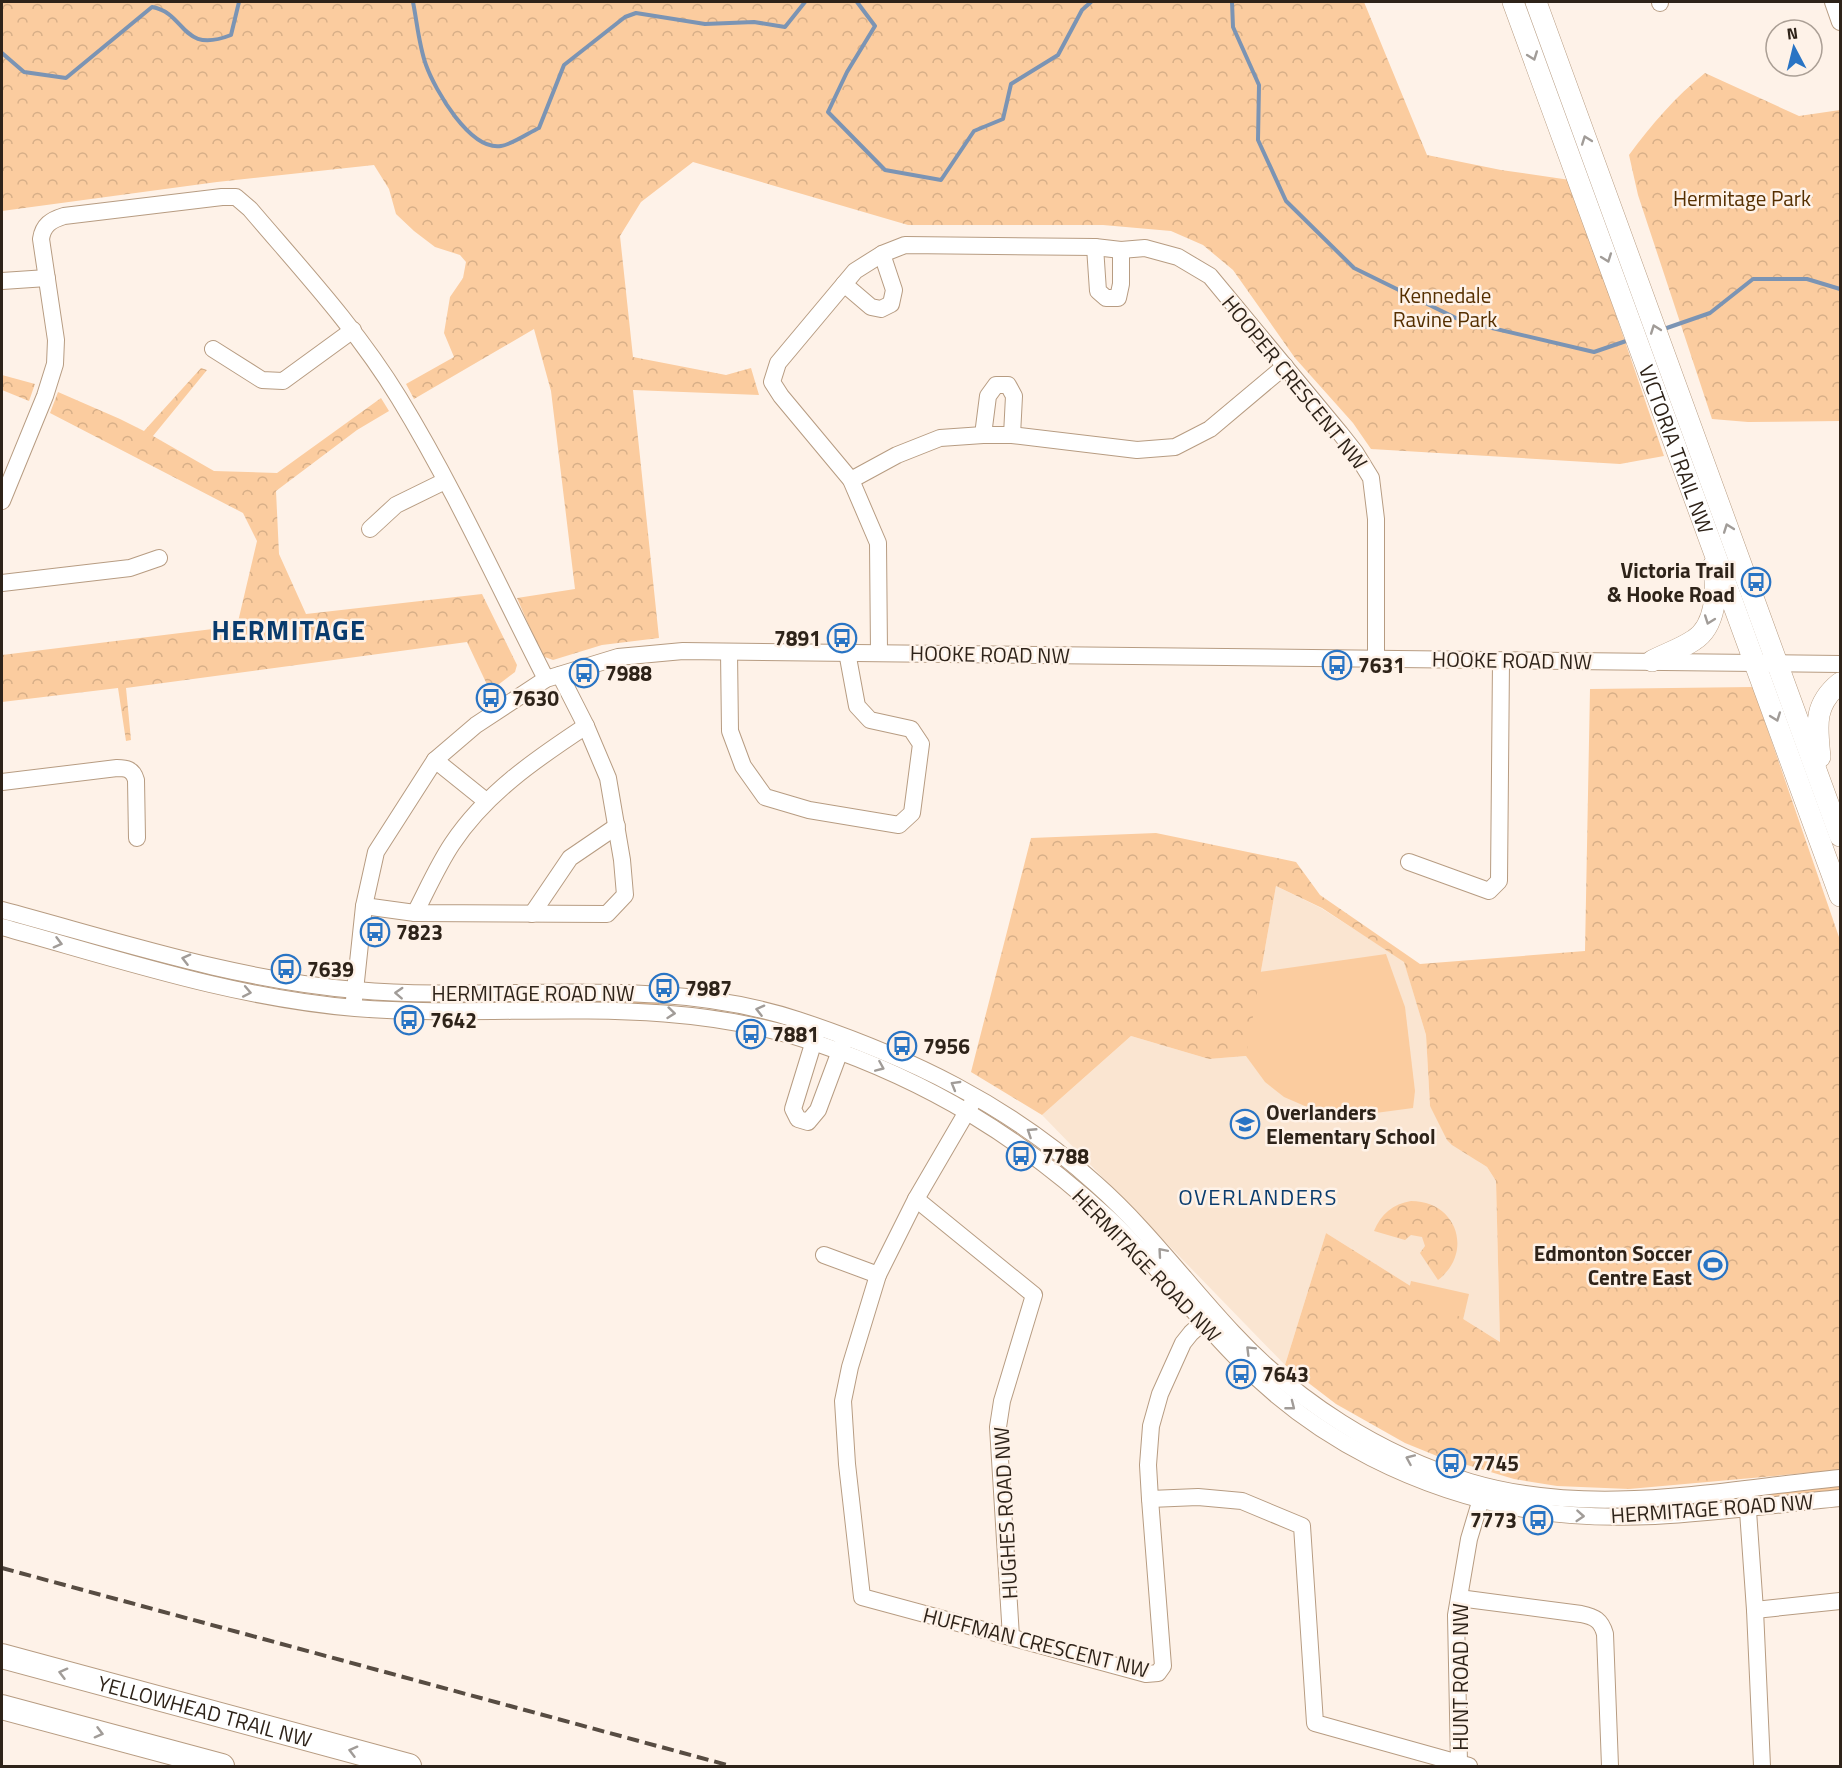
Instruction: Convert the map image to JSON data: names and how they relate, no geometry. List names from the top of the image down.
{
  "streets": {
    "highway": ["YELLOWHEAD TRAIL NW"],
    "main road": ["VICTORIA TRAIL NW"],
    "street": [
      "HOOPER CRESCENT NW",
      "HOOKE ROAD NW",
      "HERMITAGE ROAD NW",
      "HUGHES ROAD NW",
      "HUFFMAN CRESCENT NW",
      "HUNT ROAD NW"
    ]
  },
  "crossings": [
    ["HOOPER CRESCENT NW", "HOOKE ROAD NW"],
    ["VICTORIA TRAIL NW", "HOOKE ROAD NW"],
    ["HOOKE ROAD NW", "HERMITAGE ROAD NW"],
    ["HERMITAGE ROAD NW", "HUFFMAN CRESCENT NW"],
    ["HERMITAGE ROAD NW", "HUNT ROAD NW"],
    ["HUGHES ROAD NW", "HUFFMAN CRESCENT NW"]
  ],
  "districts": ["HERMITAGE", "OVERLANDERS"],
  "parks": ["Hermitage Park", "Kennedale Ravine Park"],
  "places": {
    "bus stop": [
      "Victoria Trail & Hooke Road",
      "7891",
      "7631",
      "7988",
      "7630",
      "7823",
      "7639",
      "7987",
      "7642",
      "7881",
      "7956",
      "7788",
      "7643",
      "7745",
      "7773"
    ],
    "school or university": ["Overlanders Elementary School"],
    "sports": ["Edmonton Soccer Centre East"]
  },
  "north": "top"
}
